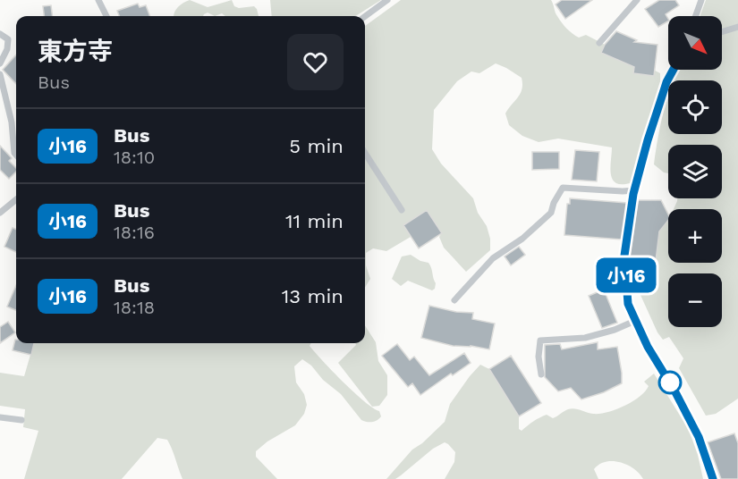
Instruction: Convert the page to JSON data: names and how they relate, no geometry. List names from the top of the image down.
{
  "lines": ["bus line 小16"],
  "north": "bottom right",
  "page": {
    "on_map": "小16",
    "map_buttons": ["+", "−"],
    "heading": ["東方寺", "Bus"],
    "list": [
      {
        "mark": "小16",
        "name": "Bus",
        "note": "18:10",
        "value": "5 min"
      },
      {
        "mark": "小16",
        "name": "Bus",
        "note": "18:16",
        "value": "11 min"
      },
      {
        "mark": "小16",
        "name": "Bus",
        "note": "18:18",
        "value": "13 min"
      }
    ]
  }
}
